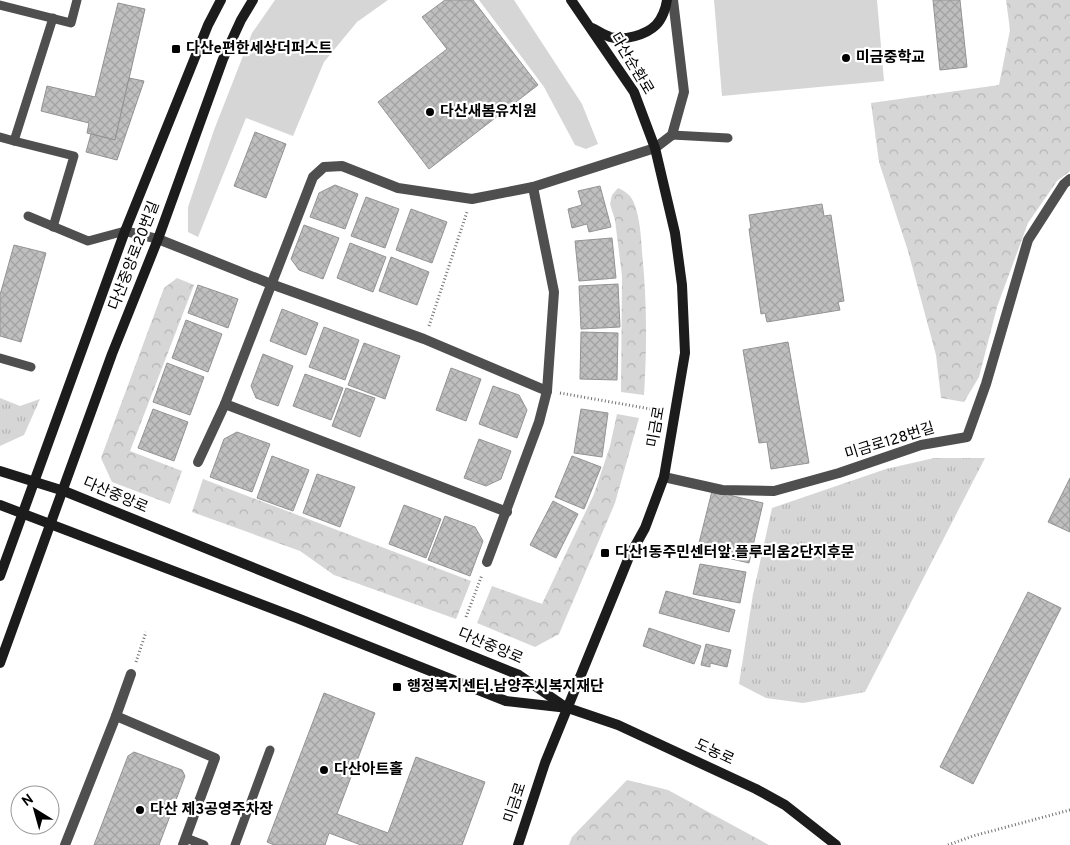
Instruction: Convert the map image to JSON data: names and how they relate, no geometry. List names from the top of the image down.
{
  "streets": {
    "street": [
      "다산순환로",
      "다산중앙로20번길",
      "미금로",
      "미금로128번길",
      "다산중앙로",
      "도농로"
    ]
  },
  "crossings": [
    ["다산순환로", "미금로"],
    ["다산중앙로20번길", "다산중앙로"],
    ["미금로", "미금로128번길"],
    ["미금로", "다산중앙로"],
    ["미금로", "도농로"],
    ["다산중앙로", "도농로"]
  ],
  "places": {
    "transit": ["다산e편한세상더퍼스트", "다산1동주민센터앞.플루리움2단지후문", "행정복지센터.남양주시복지재단"],
    "other": [
      "미금중학교",
      "다산새봄유치원",
      "다산아트홀",
      "다산 제3공영주차장"
    ]
  },
  "north": "top left"
}
